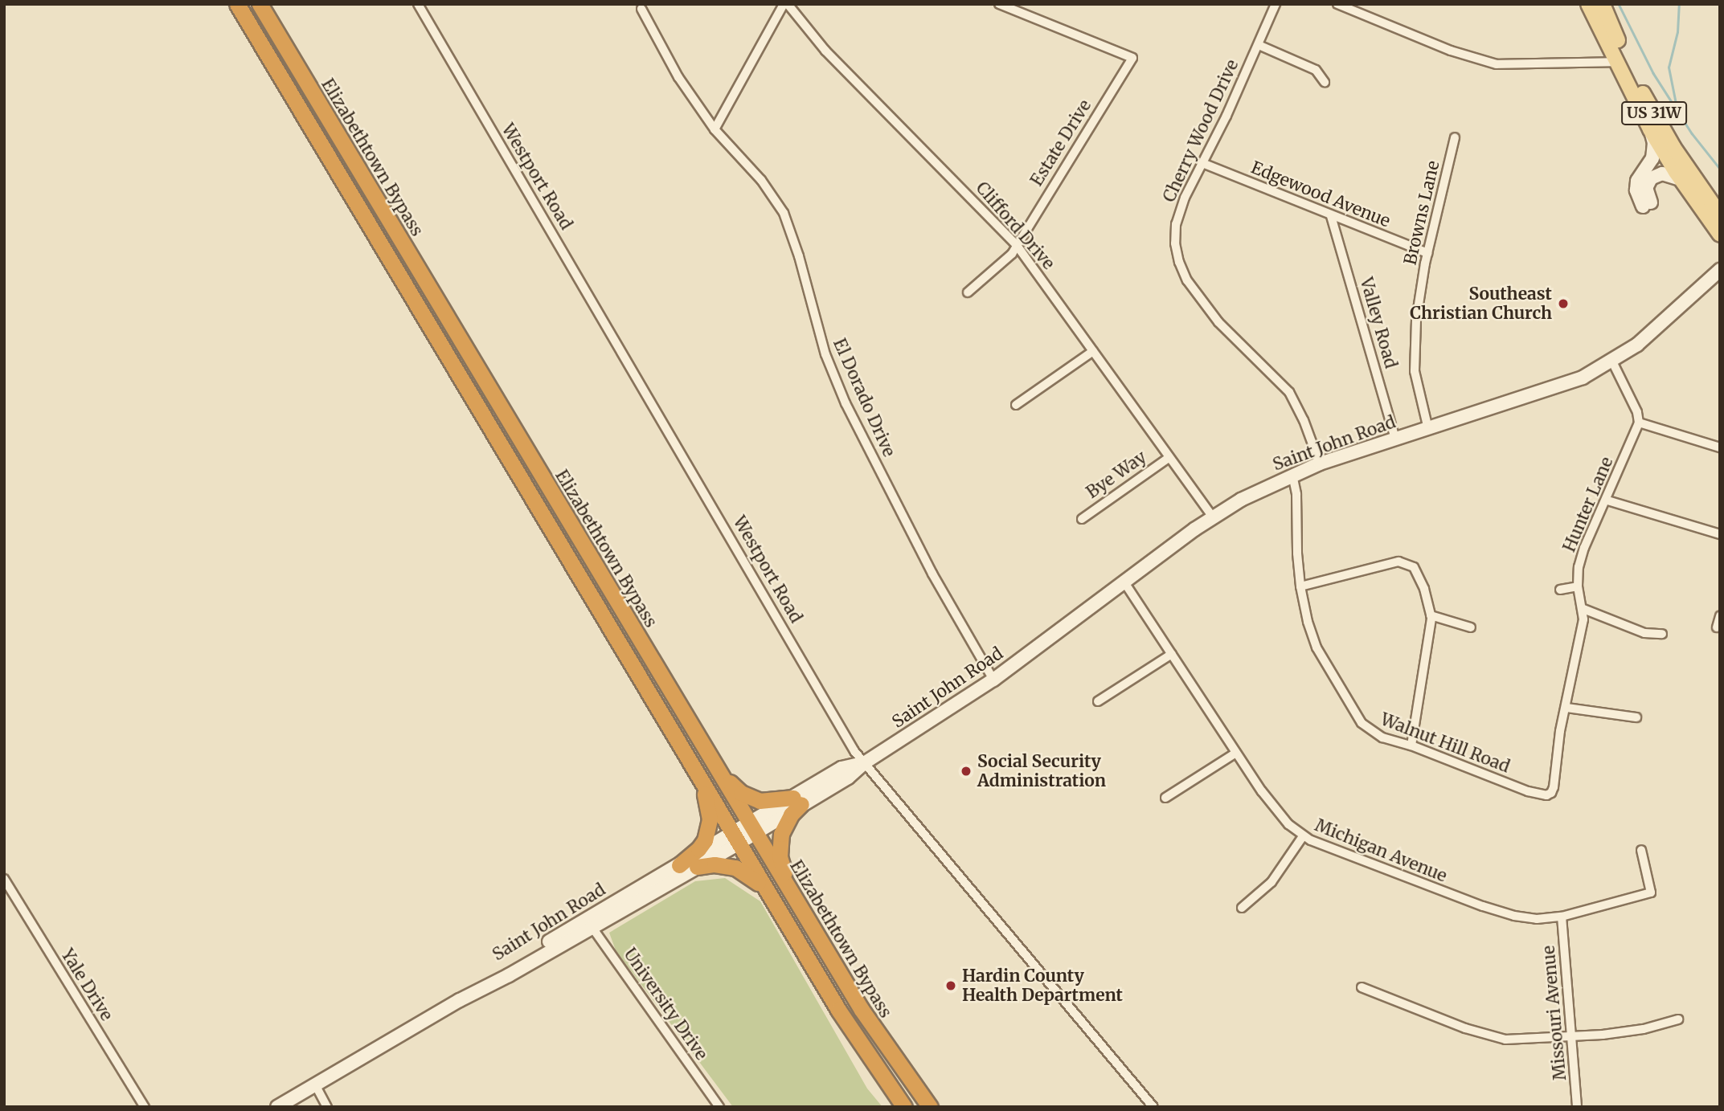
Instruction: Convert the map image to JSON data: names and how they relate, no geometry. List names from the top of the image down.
{
  "streets": {
    "highway": ["Elizabethtown Bypass"],
    "main road": ["US 31W"],
    "street": [
      "Cherry Wood Drive",
      "Estate Drive",
      "Westport Road",
      "Edgewood Avenue",
      "Browns Lane",
      "Clifford Drive",
      "Valley Road",
      "El Dorado Drive",
      "Saint John Road",
      "Bye Way",
      "Hunter Lane",
      "Walnut Hill Road",
      "Michigan Avenue",
      "Yale Drive",
      "University Drive",
      "Missouri Avenue"
    ]
  },
  "crossings": [
    ["Cherry Wood Drive", "Edgewood Avenue"],
    ["Cherry Wood Drive", "Saint John Road"],
    ["Estate Drive", "Clifford Drive"],
    ["Elizabethtown Bypass", "Saint John Road"],
    ["Westport Road", "Saint John Road"],
    ["Edgewood Avenue", "Browns Lane"],
    ["Edgewood Avenue", "Valley Road"],
    ["Browns Lane", "Saint John Road"],
    ["Clifford Drive", "Saint John Road"],
    ["Clifford Drive", "Bye Way"],
    ["Valley Road", "Saint John Road"],
    ["El Dorado Drive", "Saint John Road"],
    ["Saint John Road", "Walnut Hill Road"],
    ["Saint John Road", "Michigan Avenue"],
    ["Saint John Road", "University Drive"],
    ["Hunter Lane", "Walnut Hill Road"],
    ["Michigan Avenue", "Missouri Avenue"]
  ],
  "places": ["Southeast Christian Church", "Social Security Administration", "Hardin County Health Department"]
}
